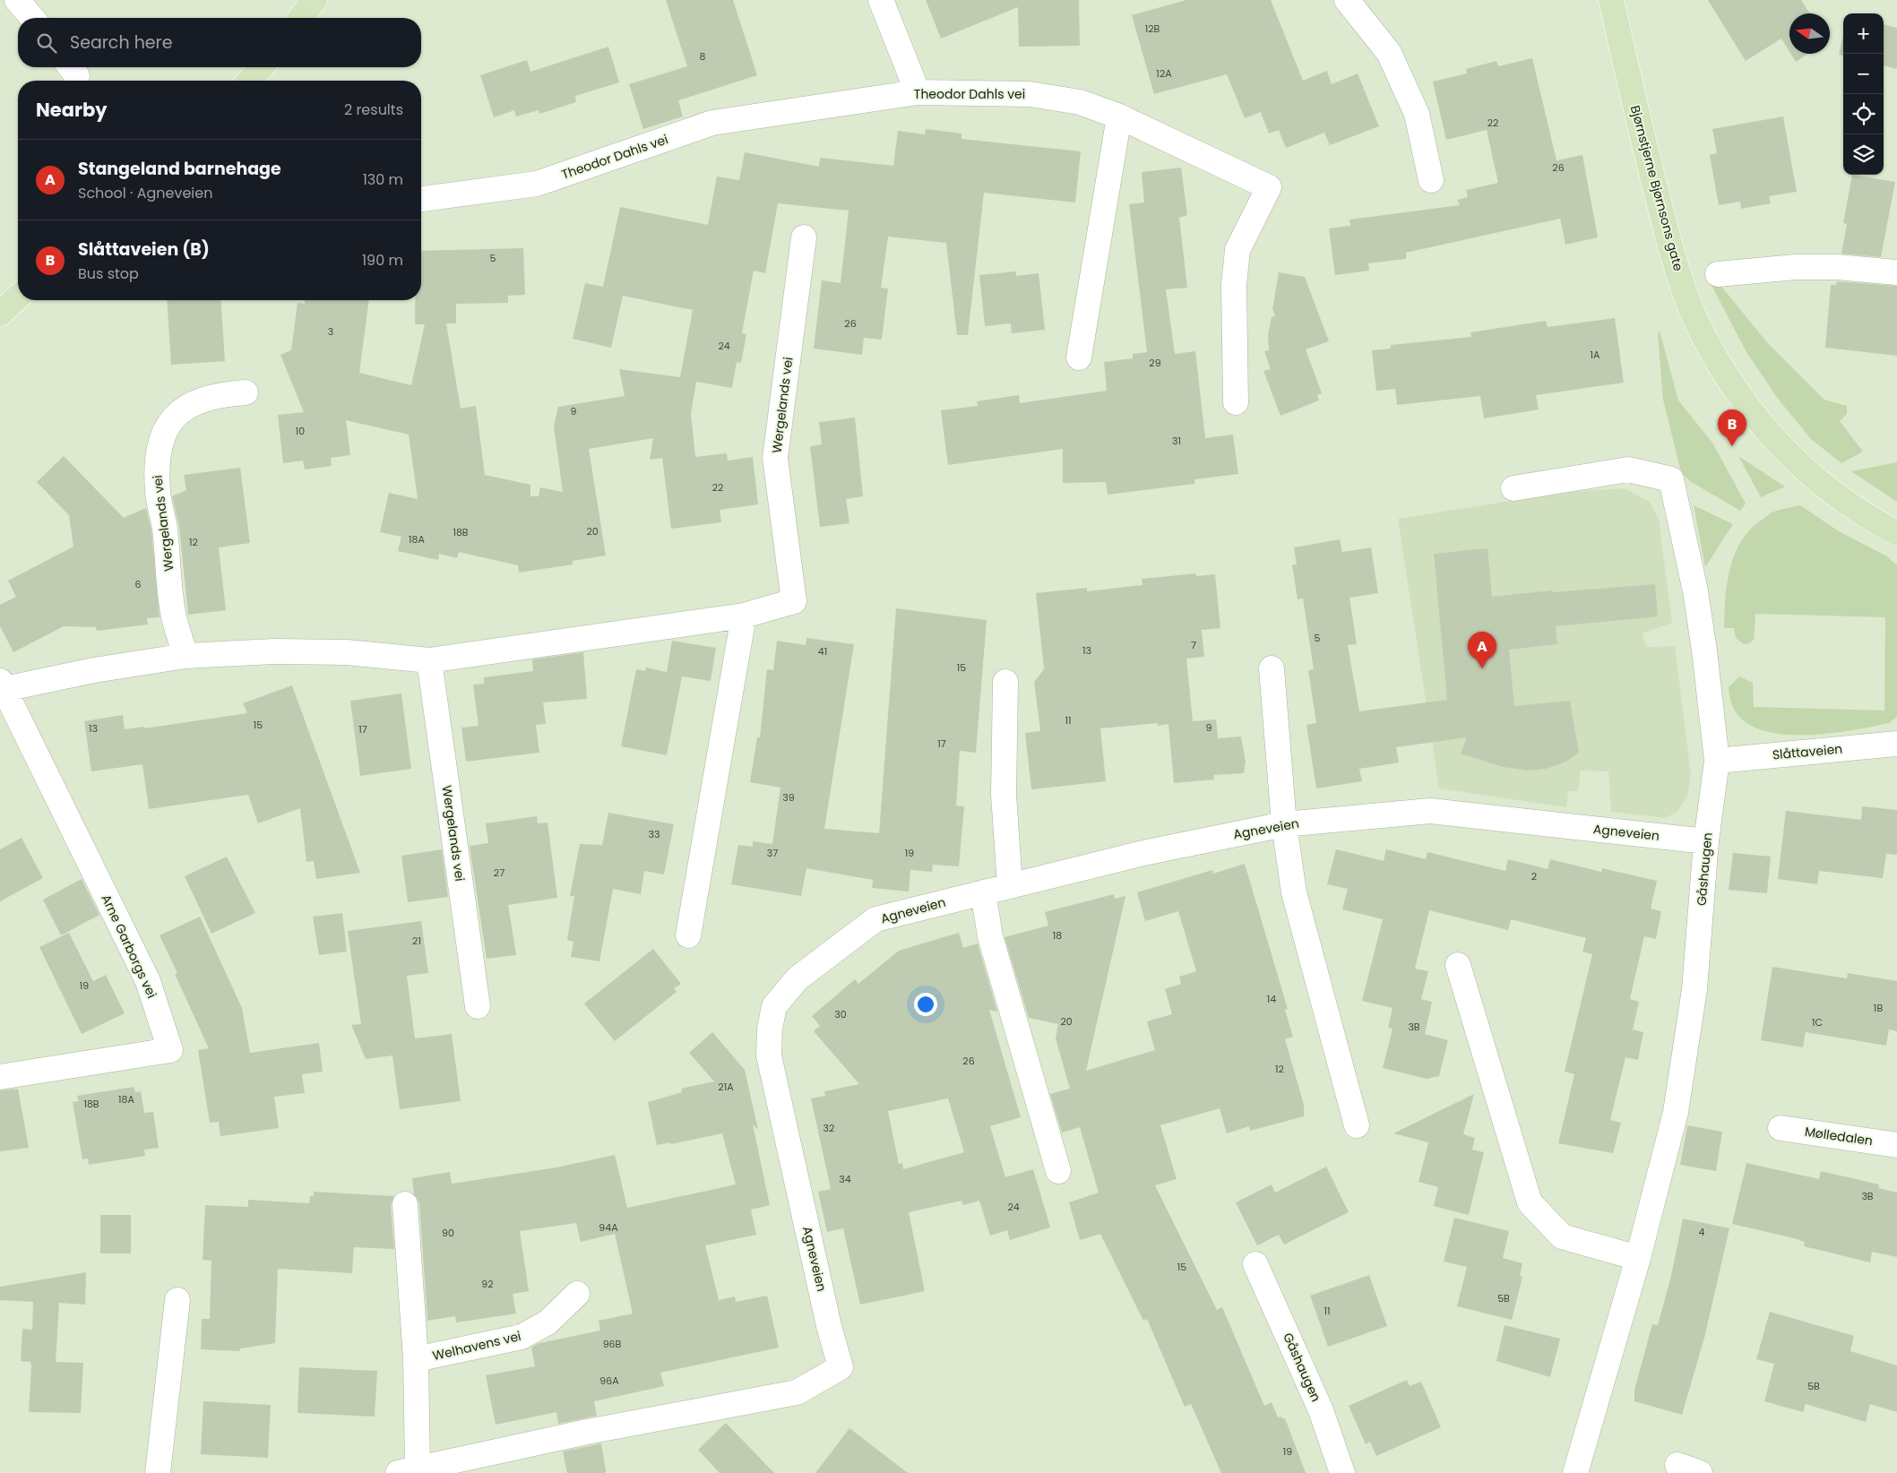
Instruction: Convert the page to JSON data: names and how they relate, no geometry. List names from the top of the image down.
{
  "streets": {
    "main road": ["Bjørnstjerne Bjørnsons gate"],
    "street": [
      "Theodor Dahls vei",
      "Wergelands vei",
      "Slåttaveien",
      "Agneveien",
      "Gåshaugen",
      "Arne Garborgs vei",
      "Mølledalen",
      "Welhavens vei"
    ]
  },
  "crossings": [
    ["Wergelands vei", "Arne Garborgs vei"],
    ["Slåttaveien", "Gåshaugen"],
    ["Agneveien", "Gåshaugen"],
    ["Agneveien", "Welhavens vei"]
  ],
  "house_numbers": [
    "12B",
    "8",
    "12A",
    "22",
    "26",
    "5",
    "26",
    "3",
    "24",
    "1A",
    "29",
    "9",
    "10",
    "31",
    "22",
    "20",
    "18B",
    "18A",
    "12",
    "6",
    "5",
    "7",
    "13",
    "41",
    "15",
    "11",
    "15",
    "9",
    "13",
    "17",
    "17",
    "39",
    "33",
    "37",
    "19",
    "27",
    "2",
    "18",
    "21",
    "19",
    "14",
    "1B",
    "30",
    "20",
    "1C",
    "3B",
    "26",
    "12",
    "21A",
    "18A",
    "18B",
    "32",
    "34",
    "3B",
    "24",
    "94A",
    "4",
    "90",
    "15",
    "92",
    "5B",
    "11",
    "96B",
    "96A",
    "5B",
    "19"
  ],
  "north": "left",
  "page": {
    "map_buttons": ["+", "−"],
    "search": "Search here",
    "heading": ["Nearby", "2 results"],
    "list": [
      {
        "mark": "A",
        "name": "Stangeland barnehage",
        "note": "School · Agneveien",
        "value": "130 m"
      },
      {
        "mark": "B",
        "name": "Slåttaveien (B)",
        "note": "Bus stop",
        "value": "190 m"
      }
    ],
    "pins": ["B", "A"]
  }
}
